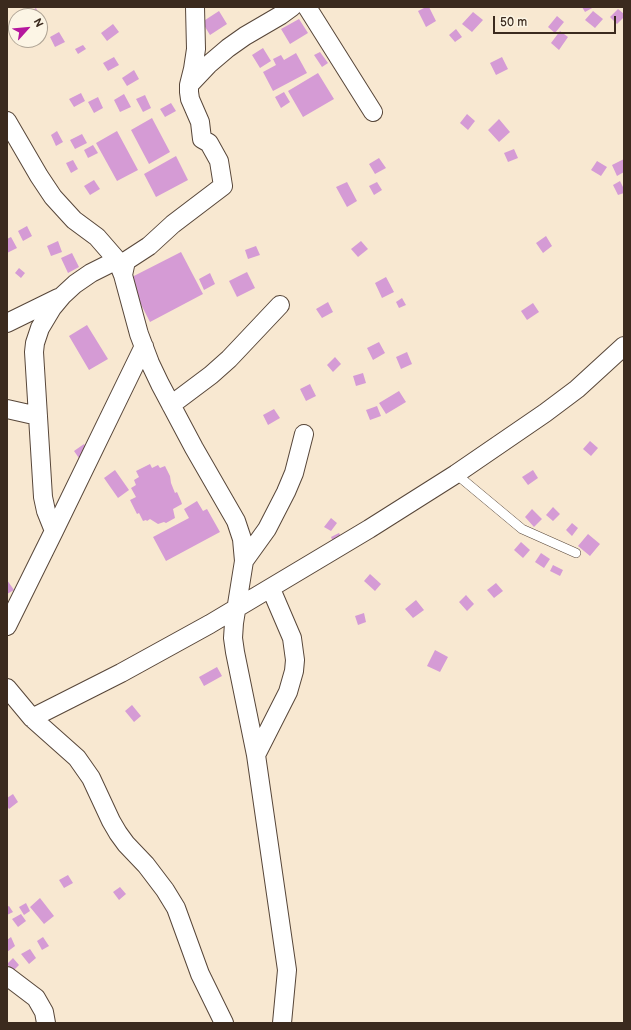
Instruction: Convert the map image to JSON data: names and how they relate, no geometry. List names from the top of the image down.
{
  "scale_bar": "50 m",
  "north": "top right"
}
